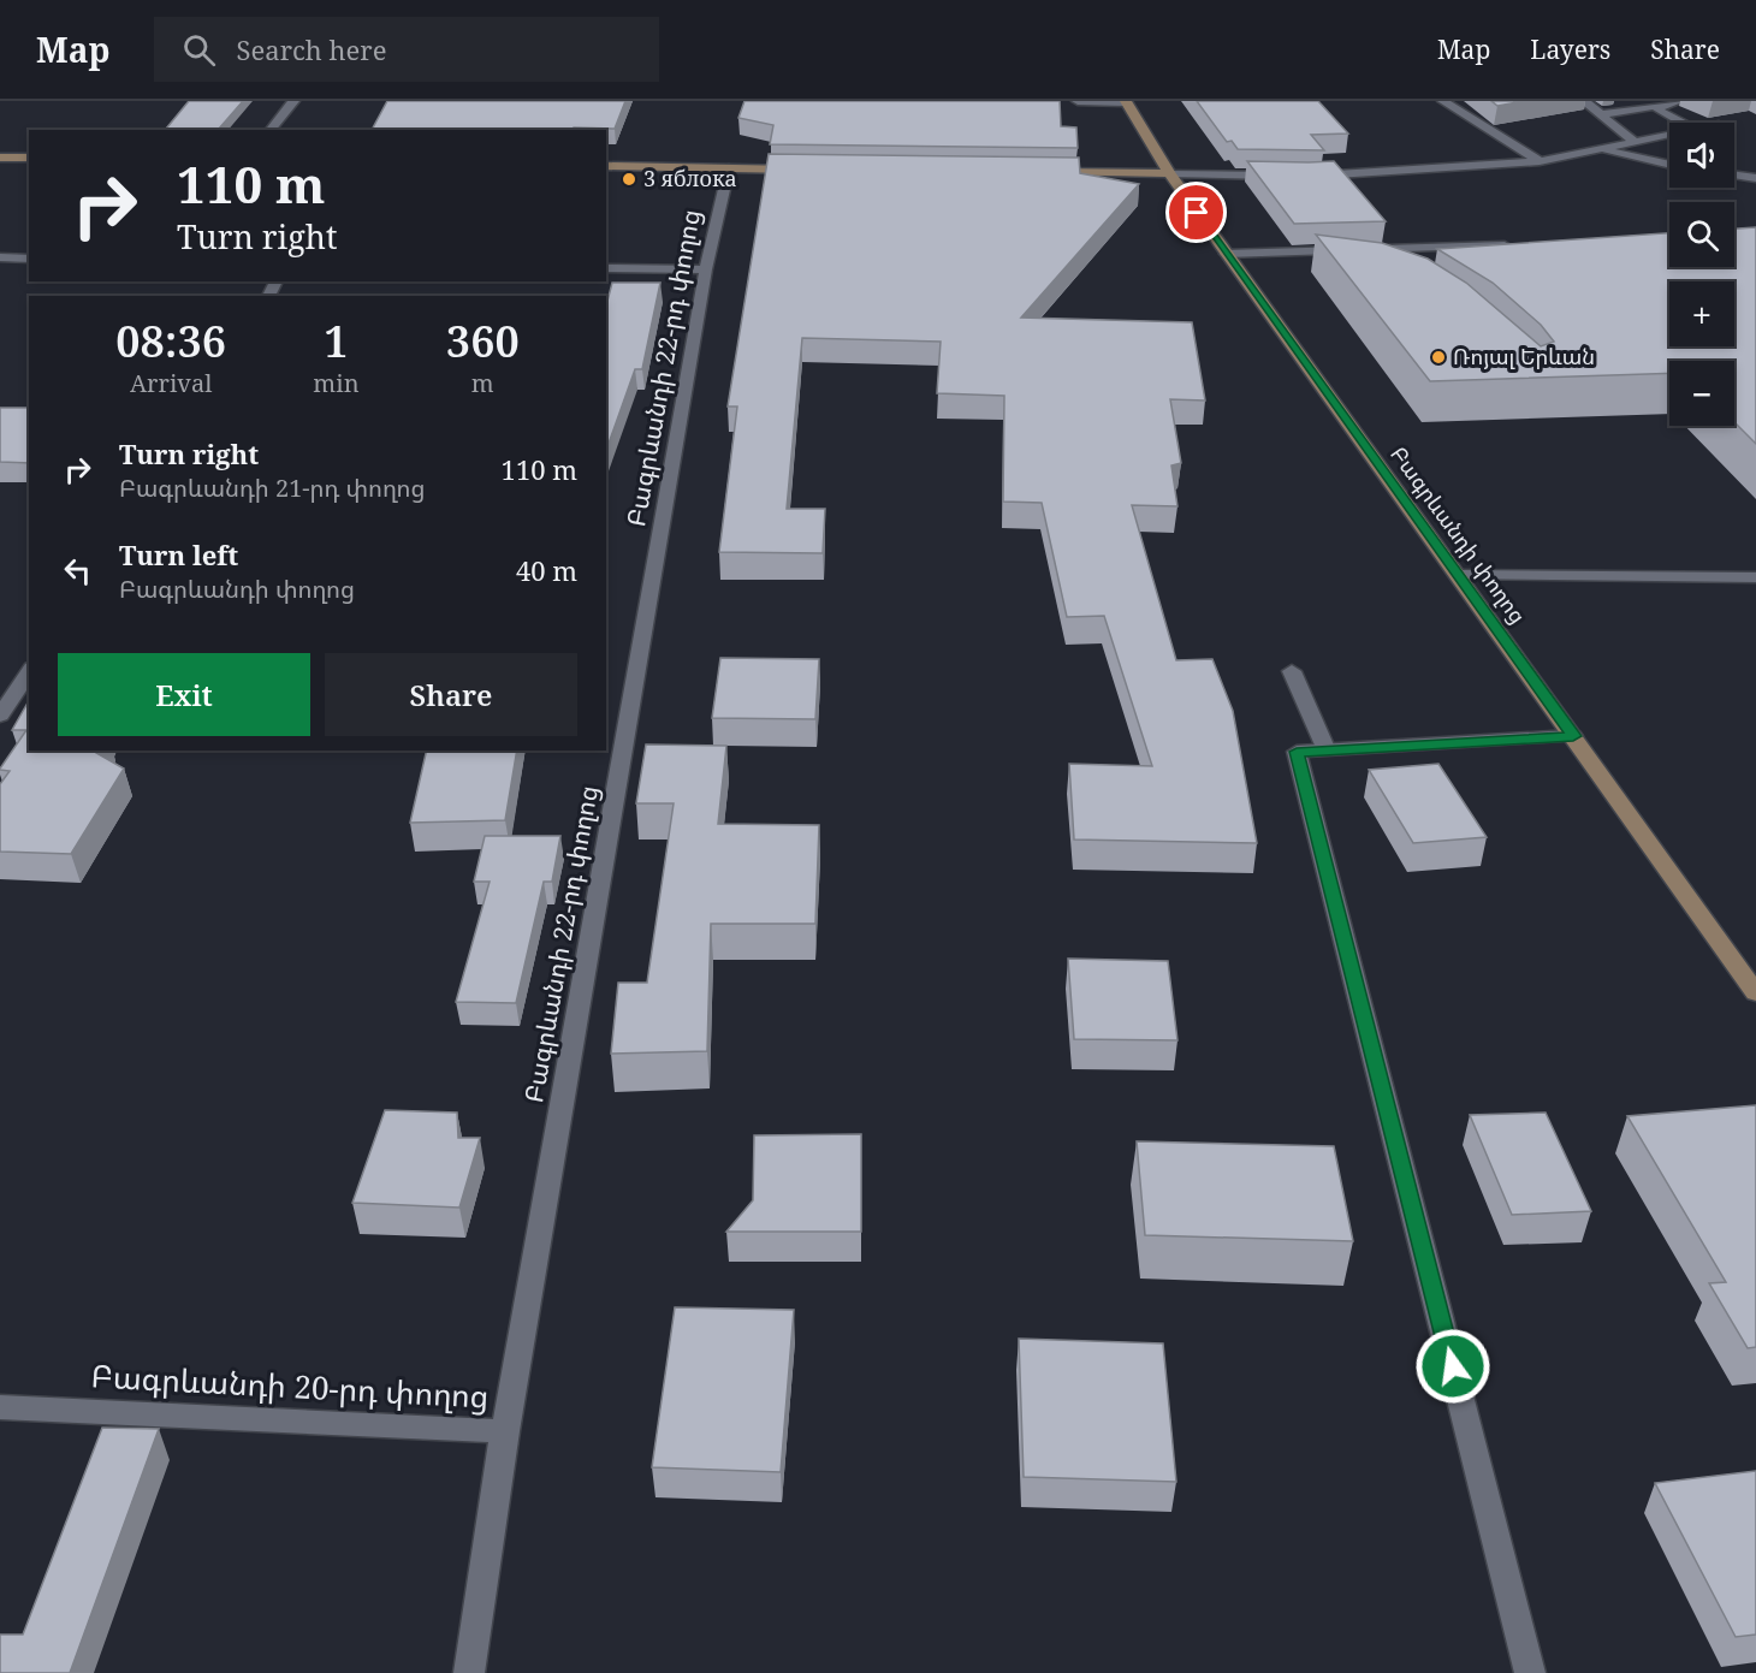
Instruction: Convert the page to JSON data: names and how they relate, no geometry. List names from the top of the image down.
{
  "streets": {
    "main road": ["Բագրևանդի փողոց"],
    "street": ["Բագրևանդի 22-րդ փողոց", "Բագրևանդի 20-րդ փողոց"]
  },
  "crossings": [
    ["Բագրևանդի 22-րդ փողոց", "Բագրևանդի 20-րդ փողոց"]
  ],
  "places": ["3 яблока", "Ռոյալ Երևան"],
  "page": {
    "header": "Map",
    "search": "Search here",
    "nav": ["Map", "Layers", "Share"],
    "map_buttons": ["+", "−"],
    "turn": ["110 m", "Turn right"],
    "eta": [
      "08:36",
      "Arrival",
      "1",
      "min",
      "360",
      "m"
    ],
    "list": [
      {
        "name": "Turn right",
        "note": "Բագրևանդի 21-րդ փողոց",
        "value": "110 m"
      },
      {
        "name": "Turn left",
        "note": "Բագրևանդի փողոց",
        "value": "40 m"
      }
    ],
    "buttons": ["Exit", "Share"]
  }
}
